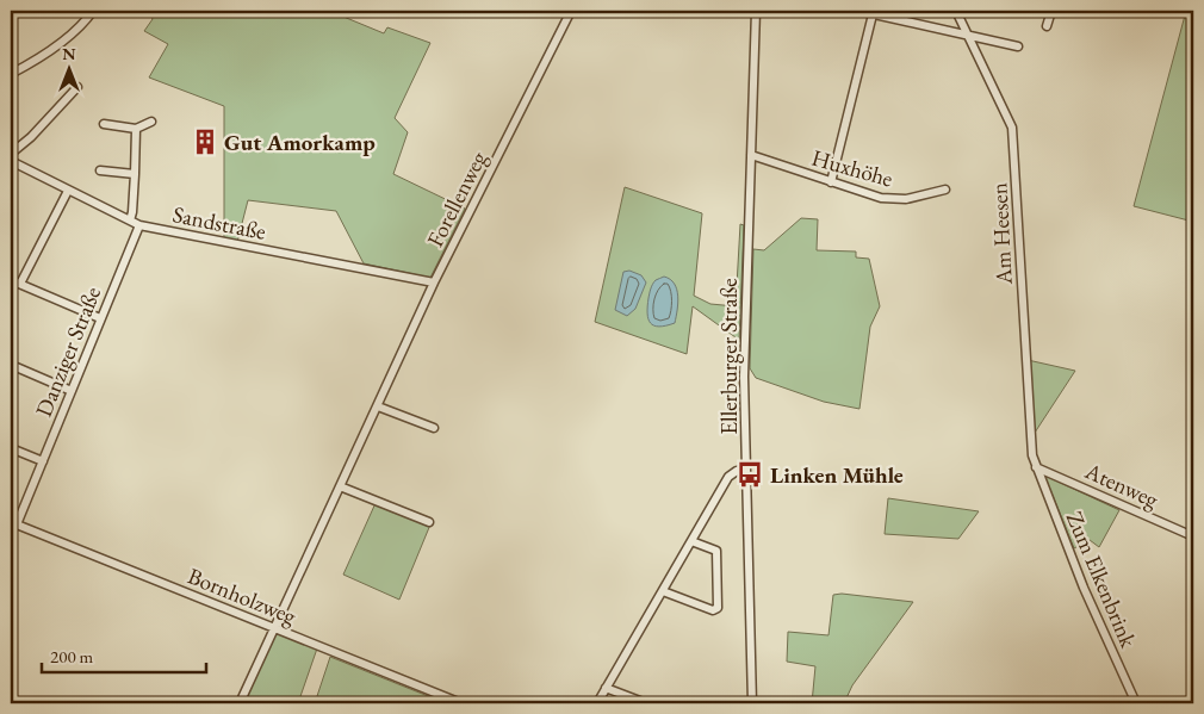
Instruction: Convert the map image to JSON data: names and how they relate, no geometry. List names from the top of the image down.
{
  "streets": {
    "street": [
      "Huxhöhe",
      "Forellenweg",
      "Sandstraße",
      "Am Heesen",
      "Danziger Straße",
      "Ellerburger Straße",
      "Atenweg",
      "Zum Elkenbrink",
      "Bornholzweg"
    ]
  },
  "crossings": [
    ["Huxhöhe", "Ellerburger Straße"],
    ["Forellenweg", "Sandstraße"],
    ["Forellenweg", "Bornholzweg"],
    ["Sandstraße", "Danziger Straße"],
    ["Am Heesen", "Atenweg"],
    ["Am Heesen", "Zum Elkenbrink"],
    ["Danziger Straße", "Bornholzweg"],
    ["Atenweg", "Zum Elkenbrink"]
  ],
  "places": {
    "building": ["Gut Amorkamp"],
    "bus stop": ["Linken Mühle"]
  },
  "scale_bar": "200 m",
  "north": "top"
}
